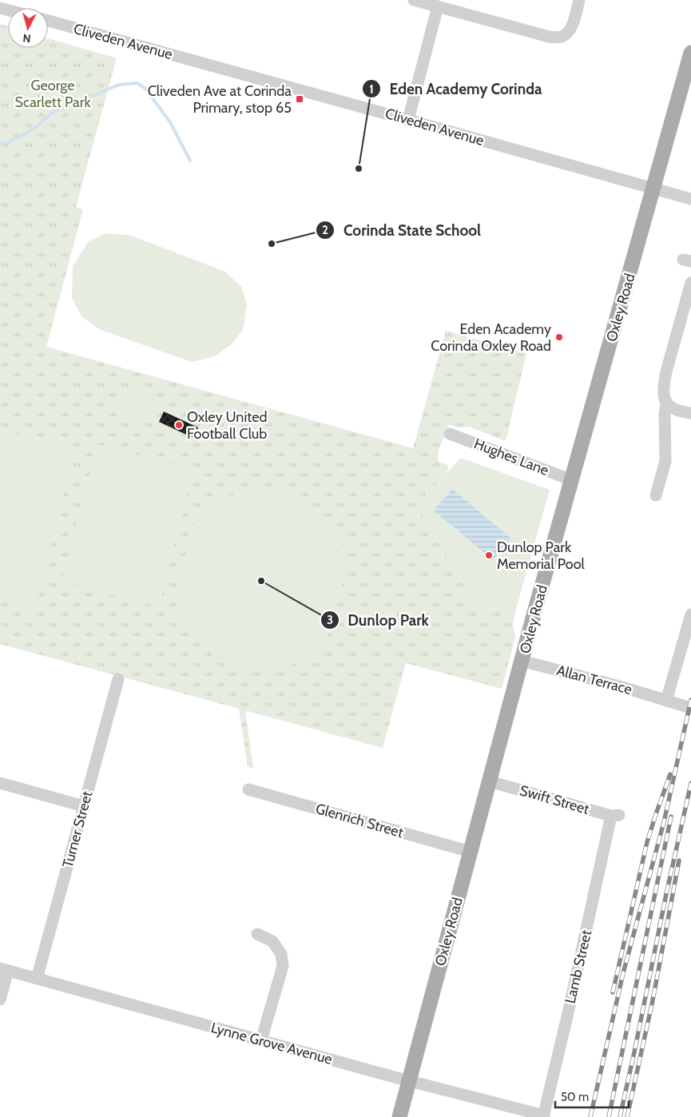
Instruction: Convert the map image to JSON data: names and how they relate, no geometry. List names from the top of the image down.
{
  "streets": {
    "main road": ["Oxley Road"],
    "street": [
      "Cliveden Avenue",
      "Hughes Lane",
      "Allan Terrace",
      "Swift Street",
      "Glenrich Street",
      "Turner Street",
      "Lamb Street",
      "Lynne Grove Avenue"
    ]
  },
  "crossings": [
    ["Cliveden Avenue", "Oxley Road"],
    ["Oxley Road", "Hughes Lane"],
    ["Oxley Road", "Allan Terrace"],
    ["Oxley Road", "Swift Street"],
    ["Oxley Road", "Glenrich Street"],
    ["Oxley Road", "Lynne Grove Avenue"],
    ["Swift Street", "Lamb Street"],
    ["Turner Street", "Lynne Grove Avenue"],
    ["Lamb Street", "Lynne Grove Avenue"]
  ],
  "parks": ["George Scarlett Park"],
  "places": {
    "transit": ["Cliveden Ave at Corinda Primary, stop 65"],
    "other": [
      "Eden Academy Corinda",
      "Corinda State School",
      "Eden Academy Corinda Oxley Road",
      "Oxley United Football Club",
      "Dunlop Park Memorial Pool",
      "Dunlop Park"
    ]
  },
  "scale_bar": "50 m",
  "north": "bottom"
}
